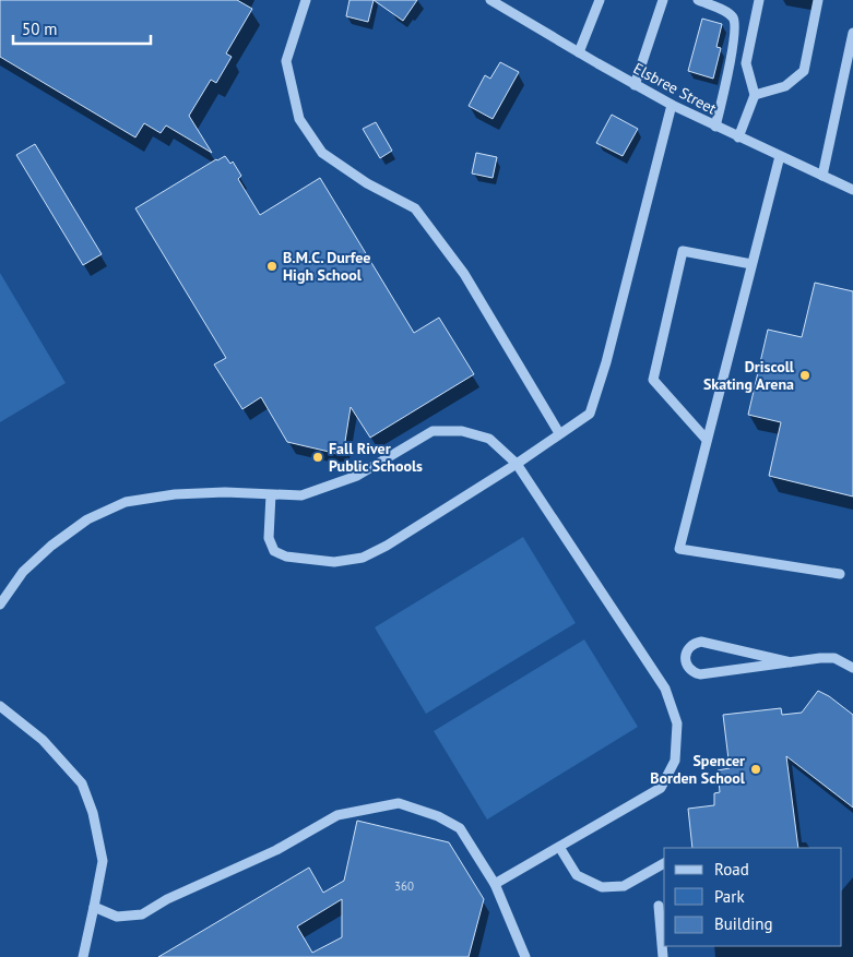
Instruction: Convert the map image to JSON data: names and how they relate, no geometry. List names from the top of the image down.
{
  "streets": {
    "street": ["Elsbree Street"]
  },
  "places": [
    "B.M.C. Durfee High School",
    "Driscoll Skating Arena",
    "Fall River Public Schools",
    "Spencer Borden School"
  ],
  "house_numbers": ["360"],
  "legend": ["Road", "Park", "Building"],
  "scale_bar": "50 m"
}
